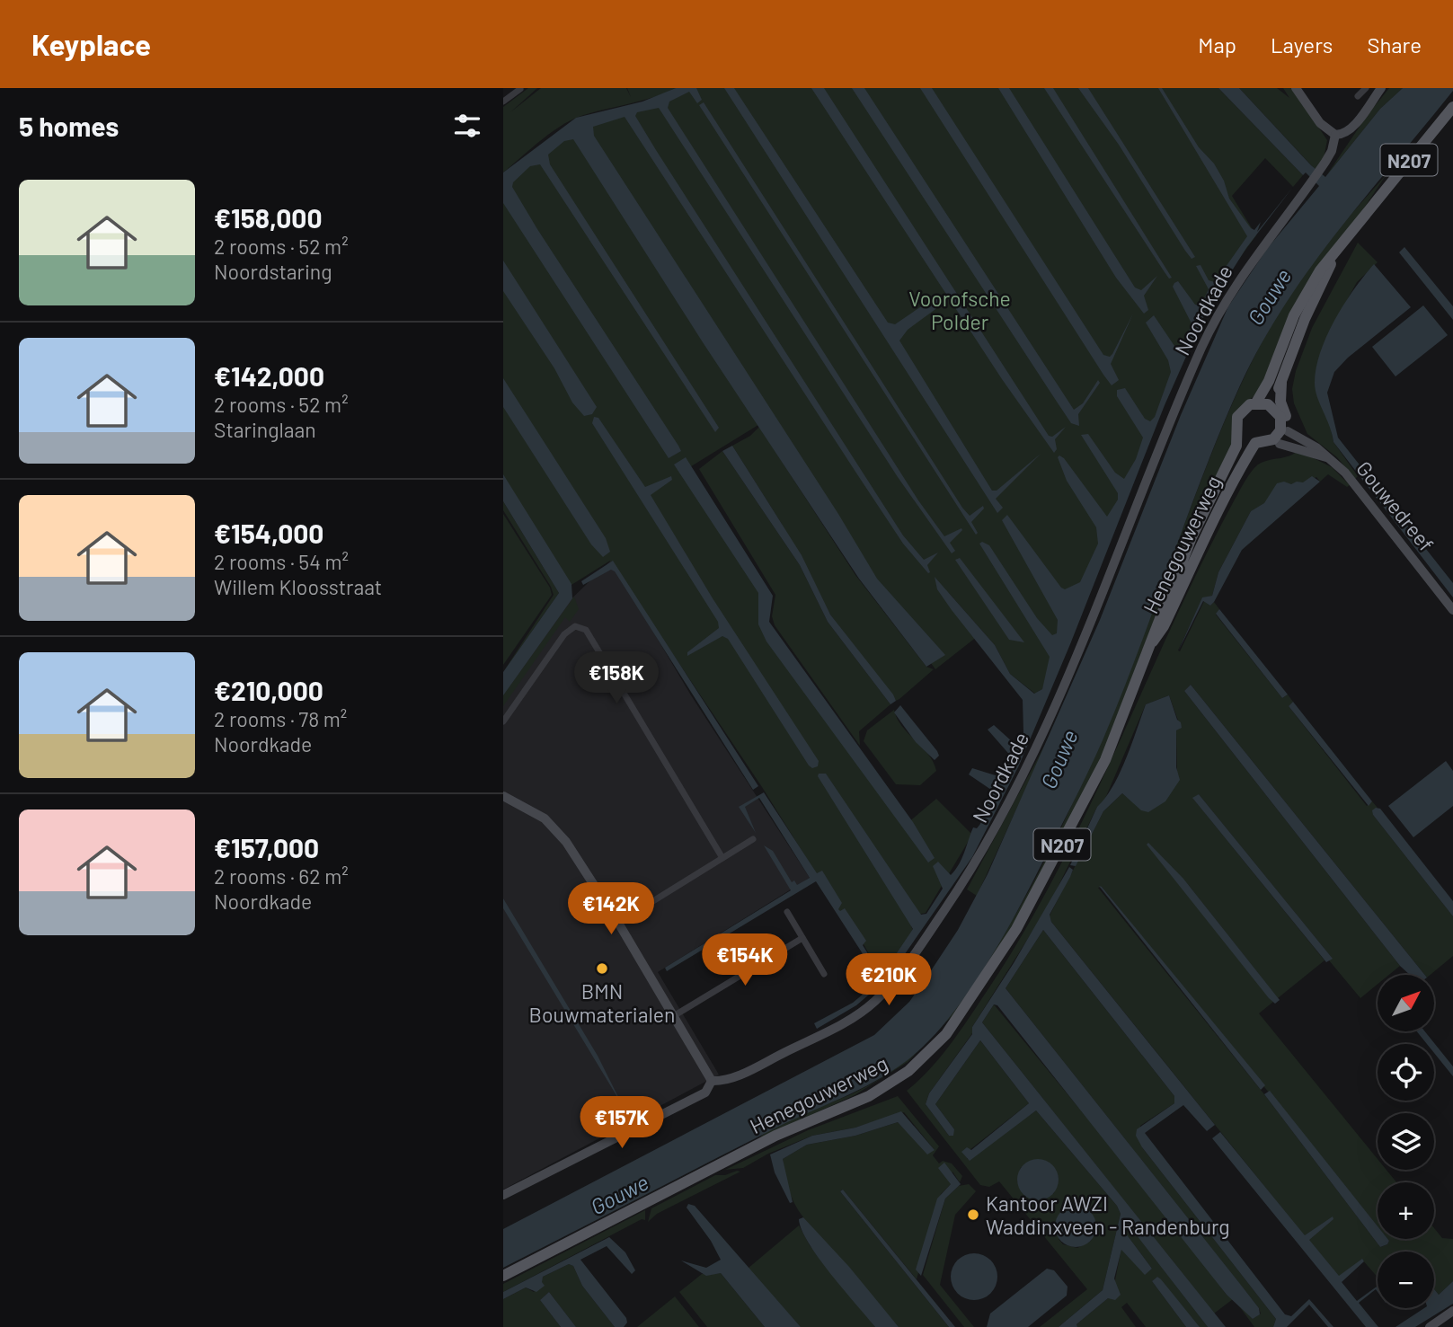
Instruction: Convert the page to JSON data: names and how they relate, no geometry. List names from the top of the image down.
{
  "streets": {
    "main road": ["N207", "Henegouwerweg"],
    "street": ["Noordkade", "Gouwedreef"]
  },
  "crossings": [
    ["N207", "Gouwedreef"],
    ["N207", "Henegouwerweg"]
  ],
  "water": ["Gouwe"],
  "parks": ["Voorofsche Polder"],
  "places": ["BMN Bouwmaterialen", "Kantoor AWZI Waddinxveen - Randenburg"],
  "north": "top right",
  "page": {
    "header": "Keyplace",
    "nav": ["Map", "Layers", "Share"],
    "heading": "5 homes",
    "list": [
      {
        "name": "€158,000",
        "note": "2 rooms · 52 m² · Noordstaring"
      },
      {
        "name": "€142,000",
        "note": "2 rooms · 52 m² · Staringlaan"
      },
      {
        "name": "€154,000",
        "note": "2 rooms · 54 m² · Willem Kloosstraat"
      },
      {
        "name": "€210,000",
        "note": "2 rooms · 78 m² · Noordkade"
      },
      {
        "name": "€157,000",
        "note": "2 rooms · 62 m² · Noordkade"
      }
    ],
    "price": [
      "€158K",
      "€142K",
      "€154K",
      "€210K",
      "€157K"
    ],
    "map_buttons": ["+", "−"]
  }
}
